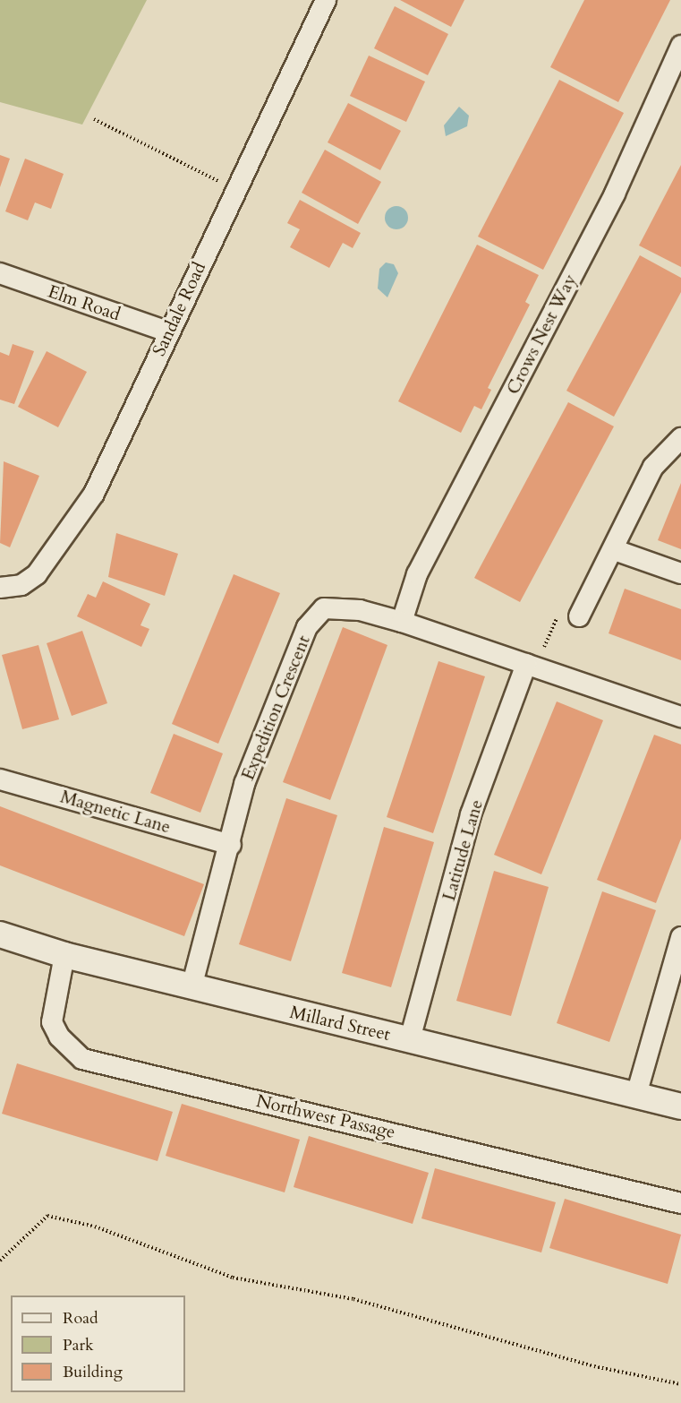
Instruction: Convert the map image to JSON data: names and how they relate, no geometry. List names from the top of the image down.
{
  "streets": {
    "street": [
      "Elm Road",
      "Sandale Road",
      "Crows Nest Way",
      "Expedition Crescent",
      "Magnetic Lane",
      "Latitude Lane",
      "Millard Street",
      "Northwest Passage"
    ]
  },
  "crossings": [
    ["Elm Road", "Sandale Road"],
    ["Crows Nest Way", "Expedition Crescent"],
    ["Expedition Crescent", "Magnetic Lane"],
    ["Expedition Crescent", "Latitude Lane"],
    ["Expedition Crescent", "Millard Street"],
    ["Latitude Lane", "Millard Street"],
    ["Millard Street", "Northwest Passage"]
  ],
  "legend": ["Road", "Park", "Building"]
}
